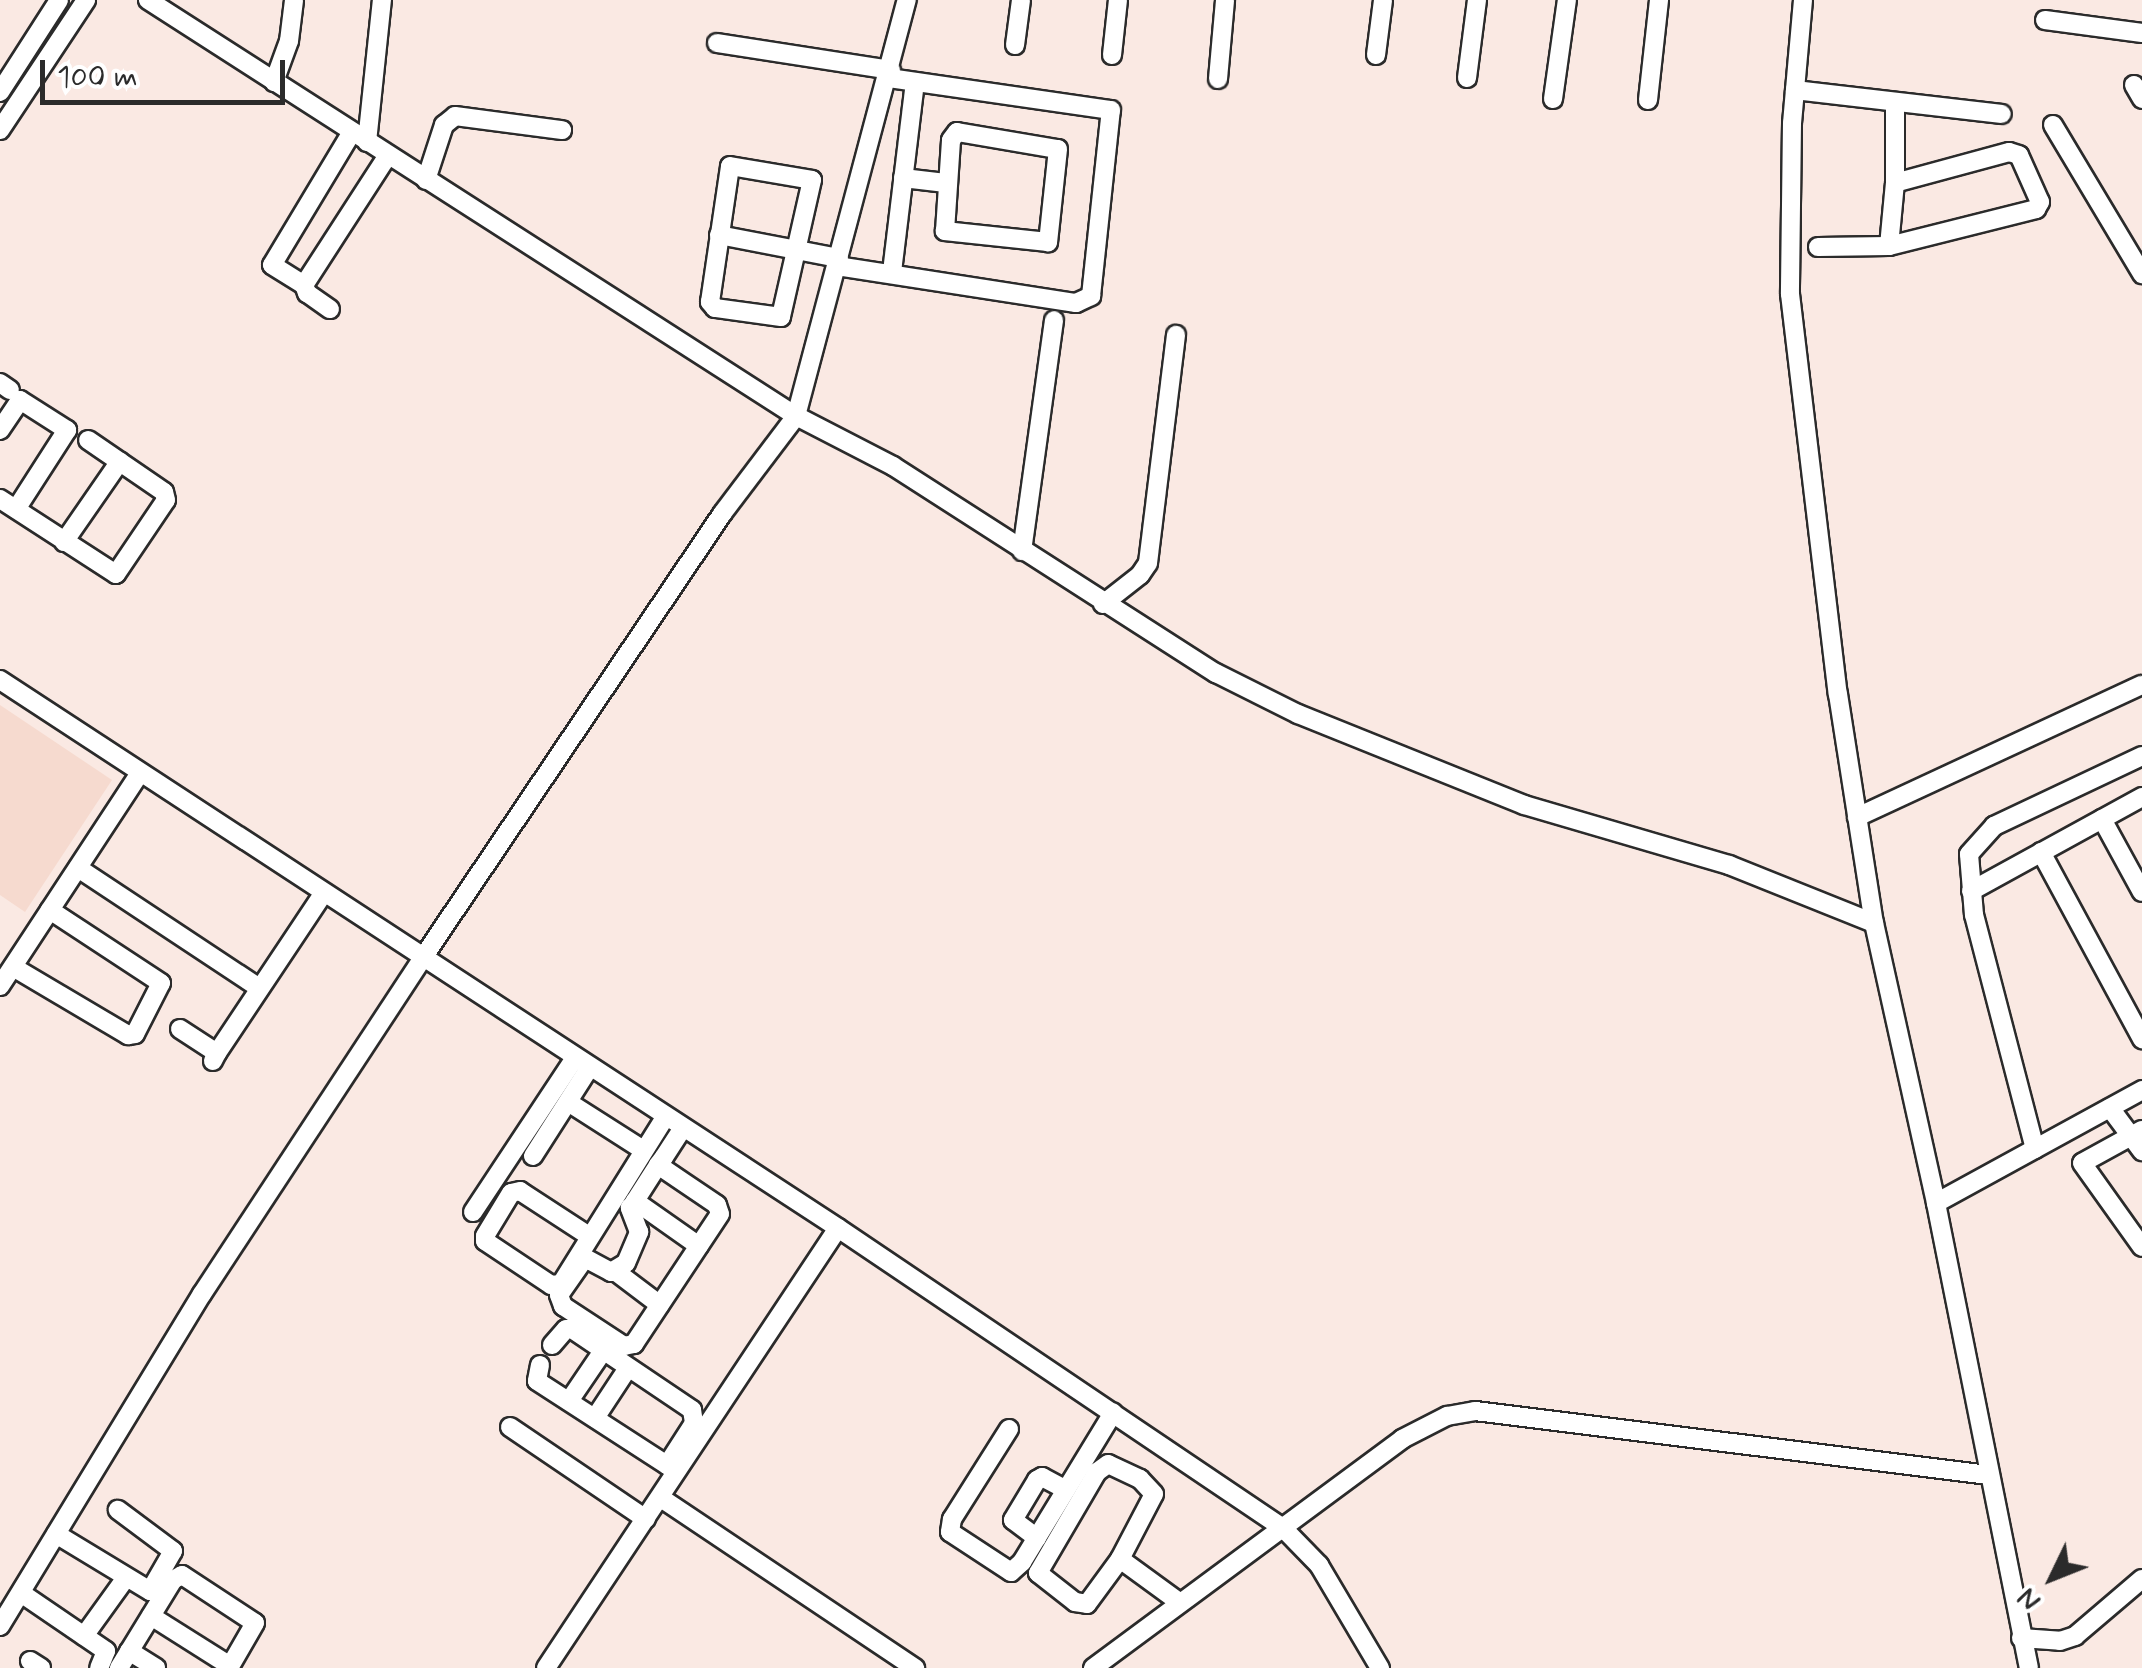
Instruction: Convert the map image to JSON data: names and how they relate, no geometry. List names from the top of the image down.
{
  "scale_bar": "100 m",
  "north": "bottom left"
}
